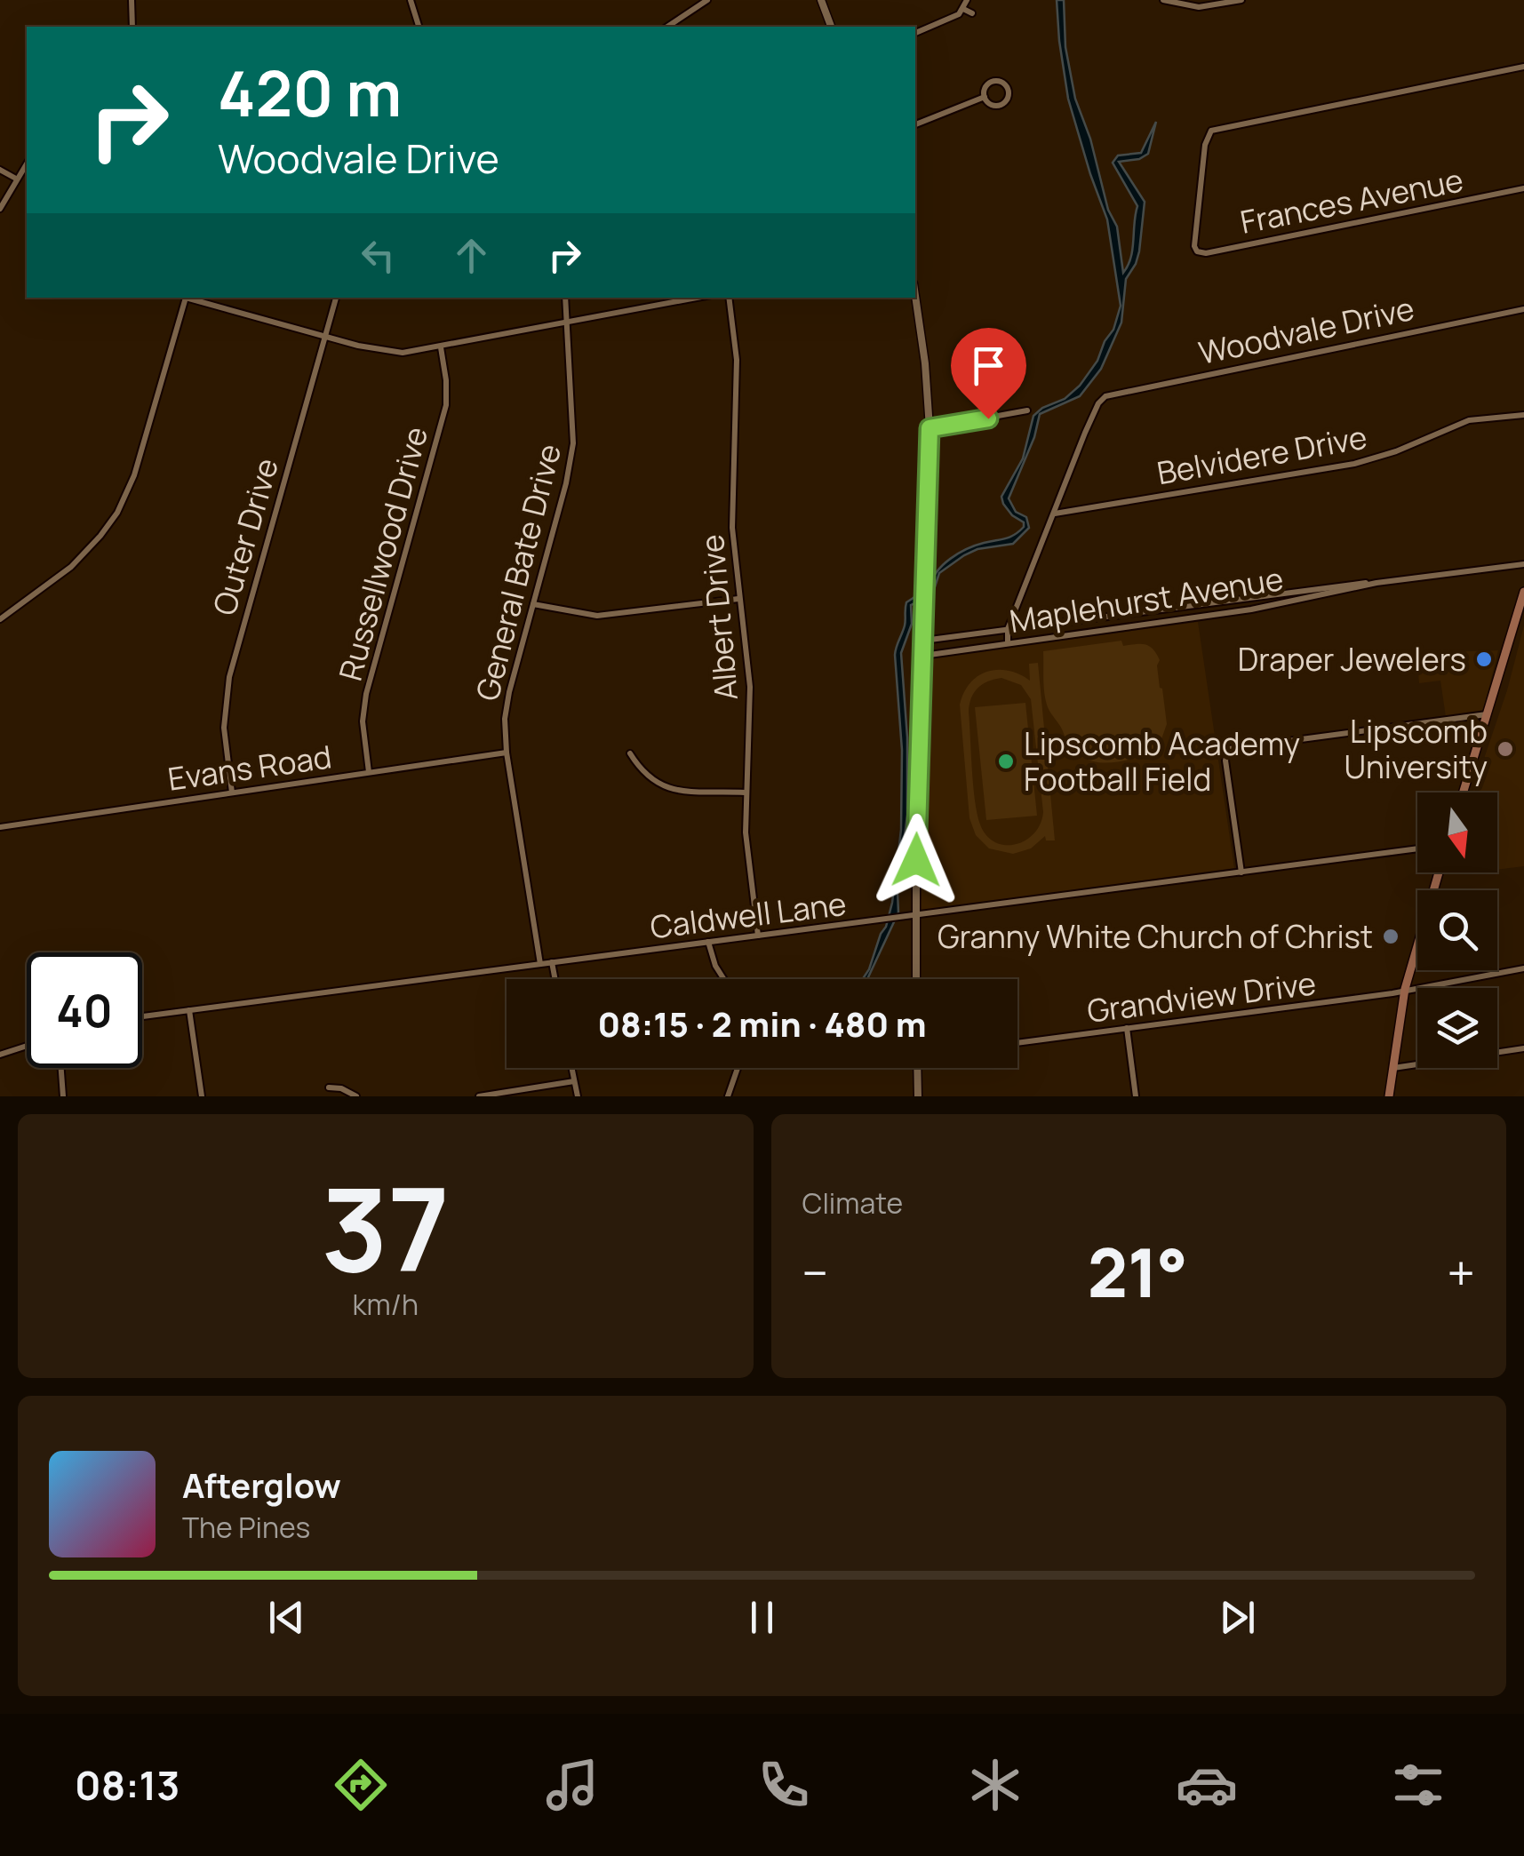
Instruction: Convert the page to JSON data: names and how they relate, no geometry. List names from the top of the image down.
{
  "streets": {
    "street": [
      "Frances Avenue",
      "Woodvale Drive",
      "Belvidere Drive",
      "Outer Drive",
      "Russellwood Drive",
      "General Bate Drive",
      "Maplehurst Avenue",
      "Albert Drive",
      "Evans Road",
      "Caldwell Lane",
      "Grandview Drive"
    ]
  },
  "crossings": [
    ["Woodvale Drive", "Belvidere Drive"],
    ["Outer Drive", "Evans Road"],
    ["Russellwood Drive", "Evans Road"],
    ["General Bate Drive", "Evans Road"],
    ["General Bate Drive", "Caldwell Lane"],
    ["Albert Drive", "Caldwell Lane"]
  ],
  "places": [
    "Draper Jewelers",
    "Lipscomb University",
    "Lipscomb Academy Football Field",
    "Granny White Church of Christ"
  ],
  "north": "bottom",
  "page": {
    "turn": ["420 m", "Woodvale Drive"],
    "limit": "40",
    "trip": "08:15 · 2 min · 480 m",
    "tile": [
      ["37", "km/h"],
      "Climate"
    ],
    "heat": ["−", "21°", "+"],
    "song": ["Afterglow", "The Pines"],
    "tabs": "08:13"
  }
}
